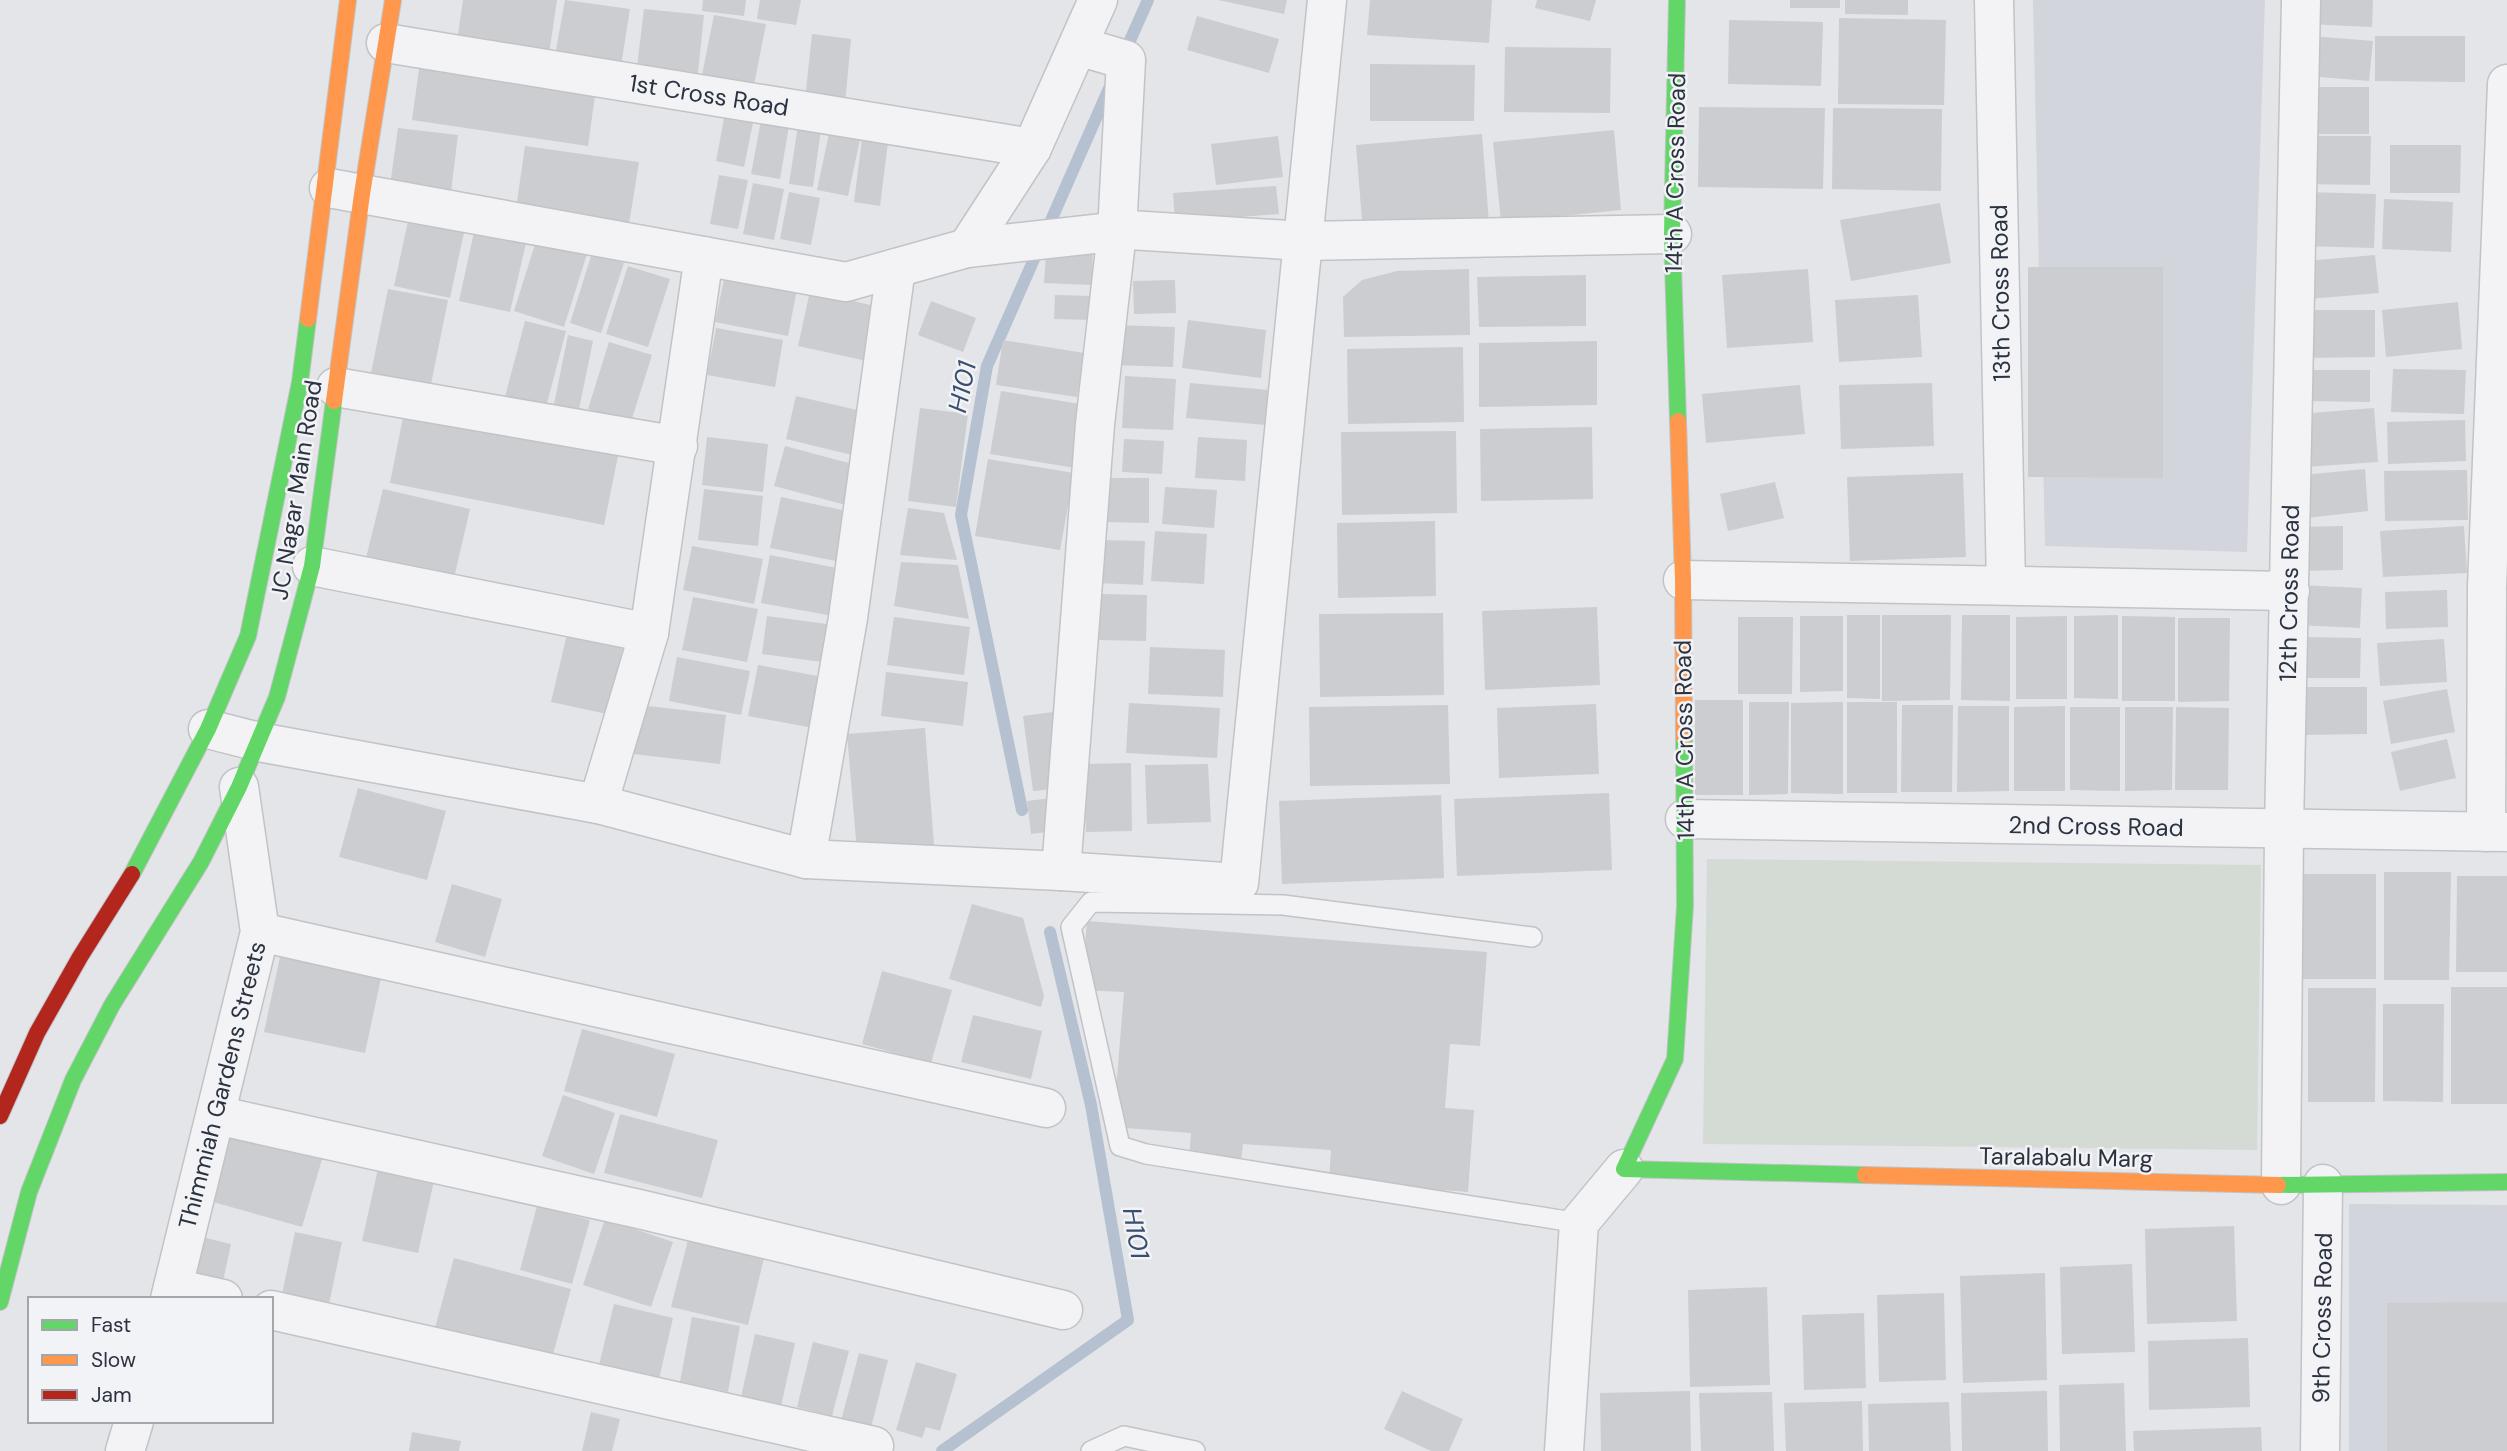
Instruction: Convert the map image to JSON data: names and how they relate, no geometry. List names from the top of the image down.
{
  "streets": {
    "main road": ["14th A Cross Road", "JC Nagar Main Road", "Taralabalu Marg"],
    "street": [
      "1st Cross Road",
      "13th Cross Road",
      "12th Cross Road",
      "2nd Cross Road",
      "Thimmiah Gardens Streets",
      "9th Cross Road"
    ]
  },
  "crossings": [
    ["1st Cross Road", "JC Nagar Main Road"],
    ["14th A Cross Road", "2nd Cross Road"],
    ["14th A Cross Road", "Taralabalu Marg"],
    ["JC Nagar Main Road", "Thimmiah Gardens Streets"],
    ["12th Cross Road", "2nd Cross Road"],
    ["12th Cross Road", "Taralabalu Marg"],
    ["Taralabalu Marg", "9th Cross Road"]
  ],
  "water": ["H101"],
  "legend": ["Fast", "Slow", "Jam"]
}
